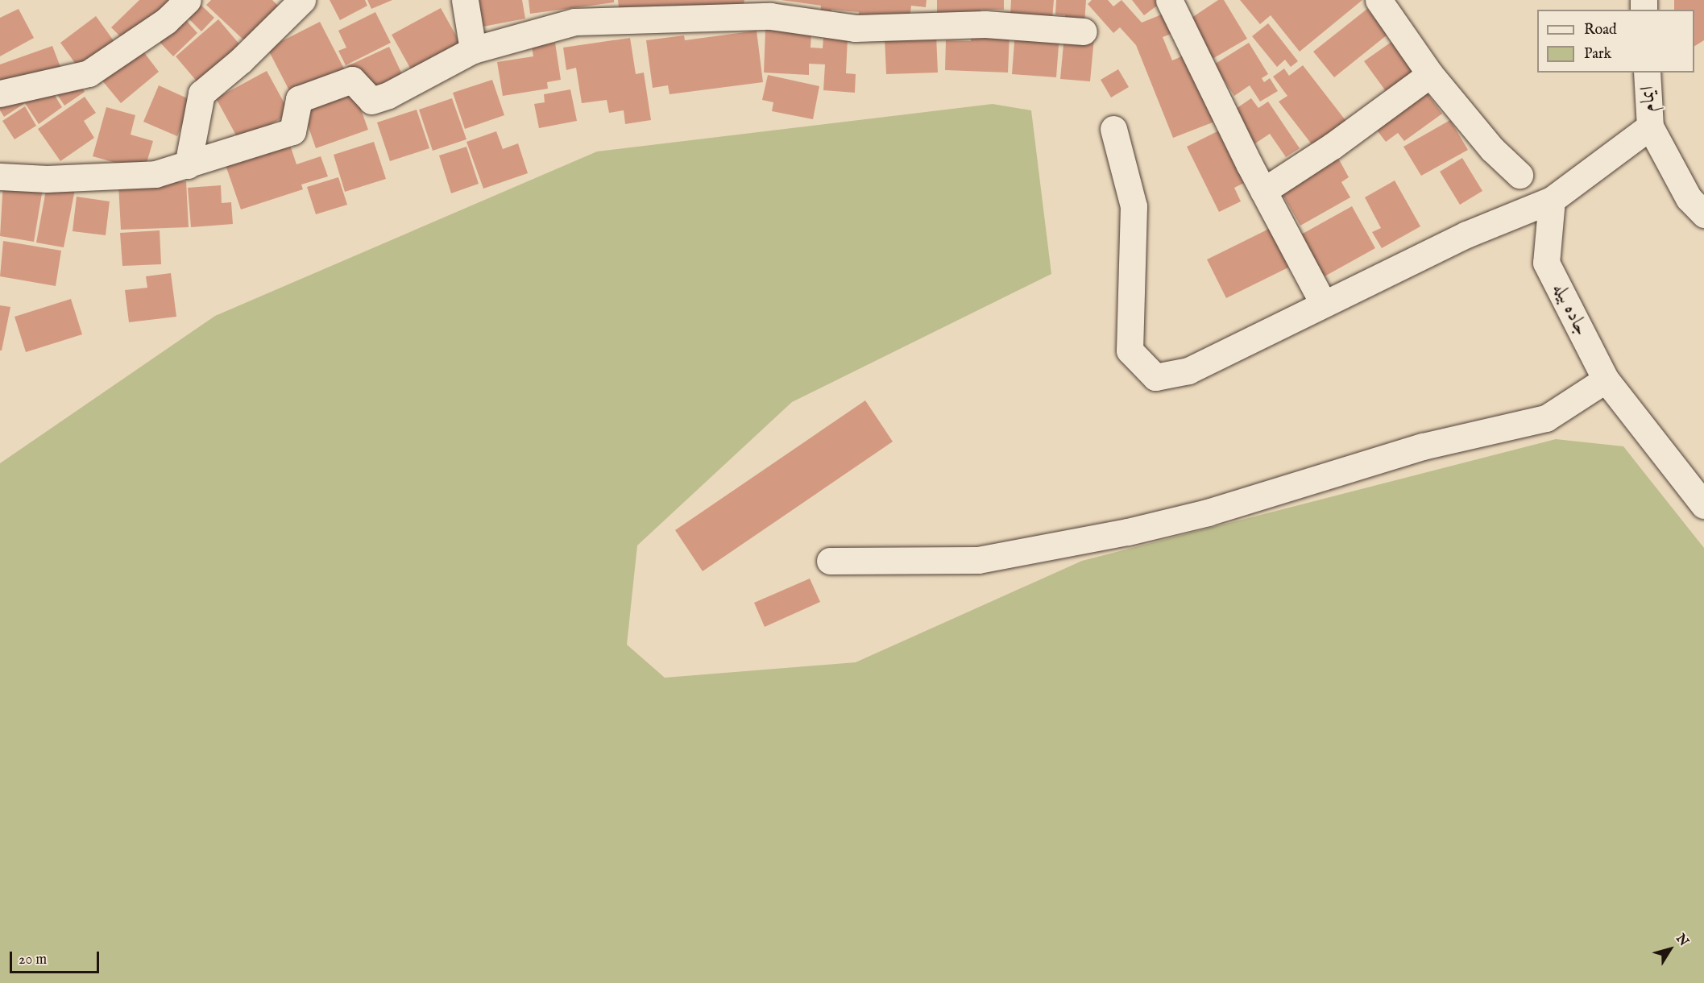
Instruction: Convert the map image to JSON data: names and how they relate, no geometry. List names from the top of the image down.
{
  "streets": {
    "street": ["ایمام", "جاده بیله"]
  },
  "legend": ["Road", "Park"],
  "scale_bar": "20 m",
  "north": "top right"
}
